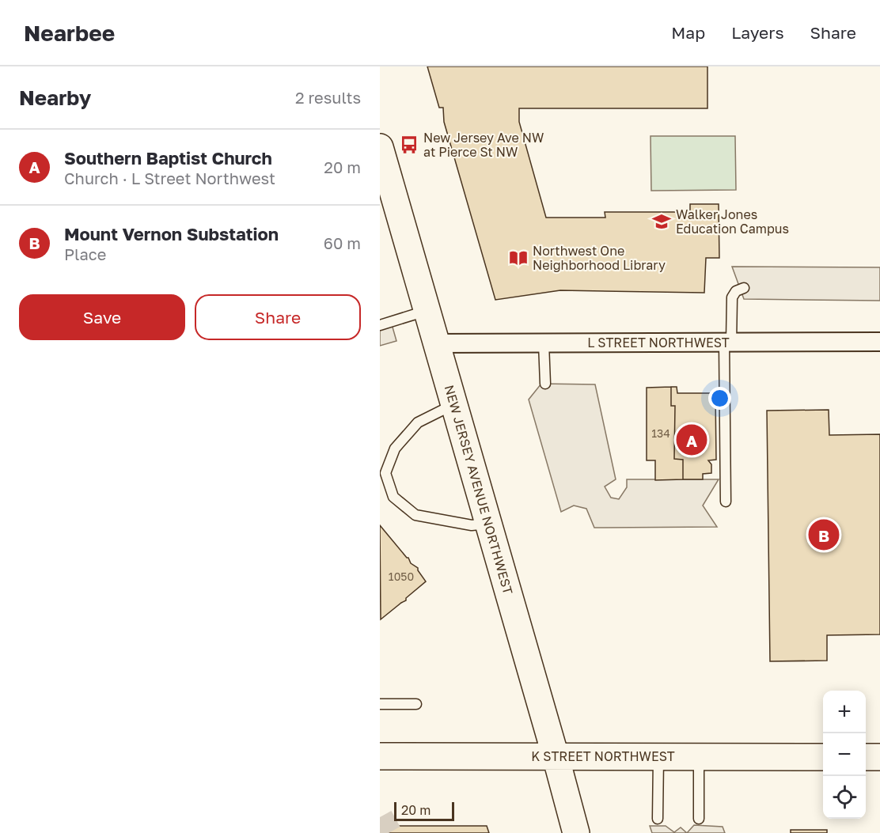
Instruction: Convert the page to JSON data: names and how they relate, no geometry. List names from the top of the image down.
{
  "streets": {
    "main road": ["NEW JERSEY AVENUE NORTHWEST", "K STREET NORTHWEST"],
    "street": ["L STREET NORTHWEST"]
  },
  "crossings": [
    ["L STREET NORTHWEST", "NEW JERSEY AVENUE NORTHWEST"],
    ["NEW JERSEY AVENUE NORTHWEST", "K STREET NORTHWEST"]
  ],
  "places": {
    "bus stop": ["New Jersey Ave NW at Pierce St NW"],
    "school or university": ["Walker Jones Education Campus"],
    "library": ["Northwest One Neighborhood Library"]
  },
  "house_numbers": ["134", "1050"],
  "scale_bar": "20 m",
  "page": {
    "header": "Nearbee",
    "nav": ["Map", "Layers", "Share"],
    "heading": ["Nearby", "2 results"],
    "list": [
      {
        "mark": "A",
        "name": "Southern Baptist Church",
        "note": "Church · L Street Northwest",
        "value": "20 m"
      },
      {
        "mark": "B",
        "name": "Mount Vernon Substation",
        "note": "Place",
        "value": "60 m"
      }
    ],
    "buttons": ["Save", "Share"],
    "pins": ["A", "B"],
    "map_buttons": ["+", "−"],
    "scale": "20 m"
  }
}
